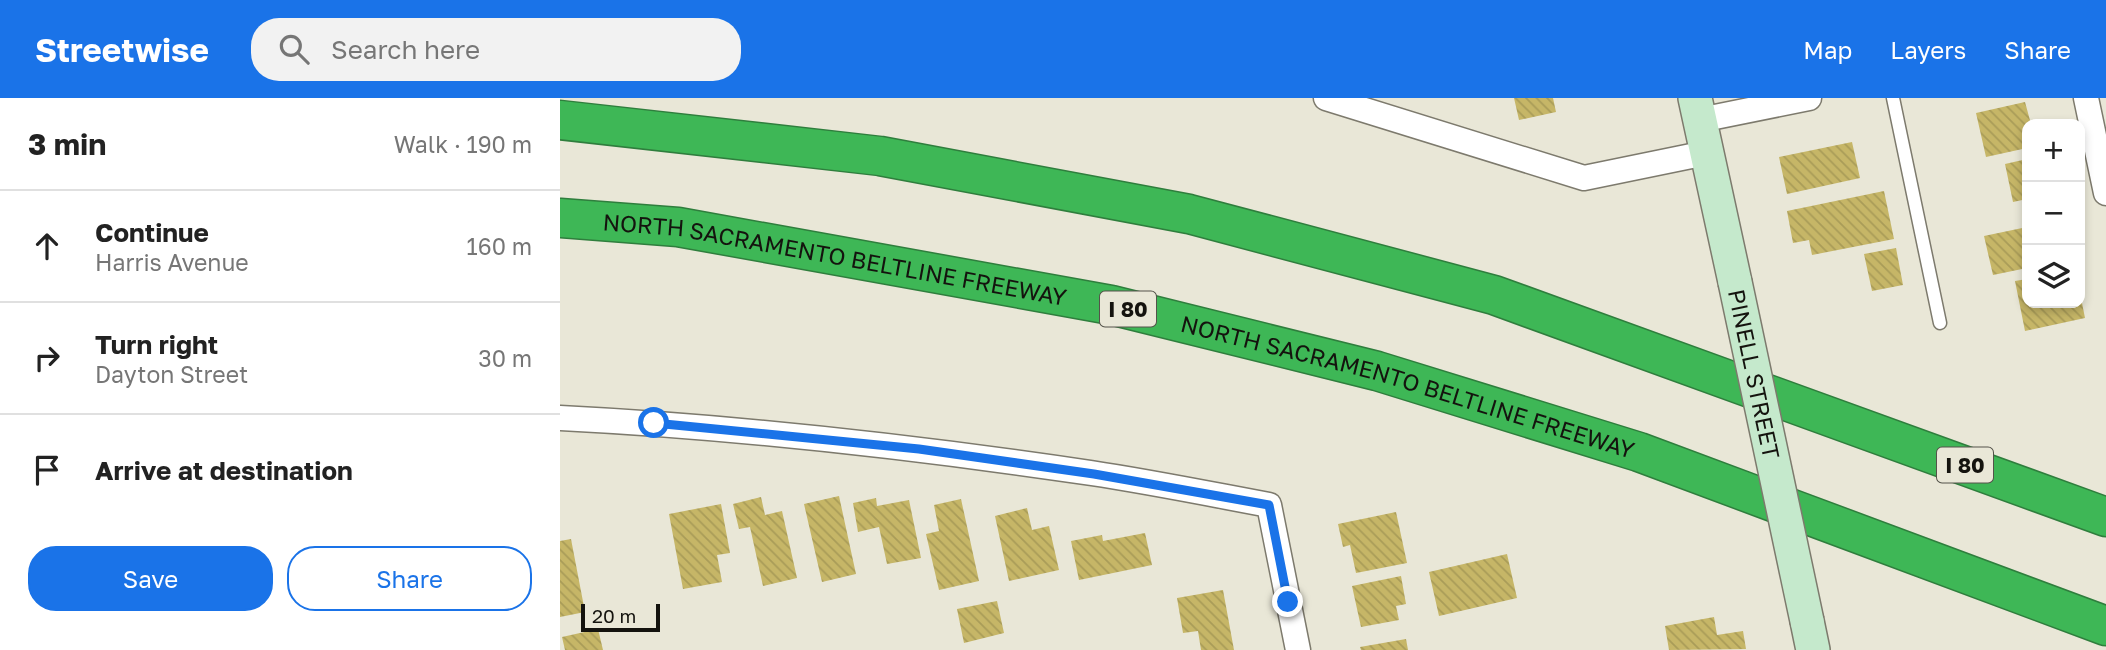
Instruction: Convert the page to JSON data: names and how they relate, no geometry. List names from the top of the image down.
{
  "streets": {
    "highway": ["NORTH SACRAMENTO BELTLINE FREEWAY", "I 80"],
    "street": ["PINELL STREET"]
  },
  "scale_bar": "20 m",
  "page": {
    "header": "Streetwise",
    "search": "Search here",
    "nav": ["Map", "Layers", "Share"],
    "heading": ["3 min", "Walk · 190 m"],
    "map_buttons": ["+", "−"],
    "list": [
      ["Continue", "Harris Avenue", "160 m"],
      ["Turn right", "Dayton Street", "30 m"],
      "Arrive at destination"
    ],
    "buttons": ["Save", "Share"],
    "scale": "20 m"
  }
}
